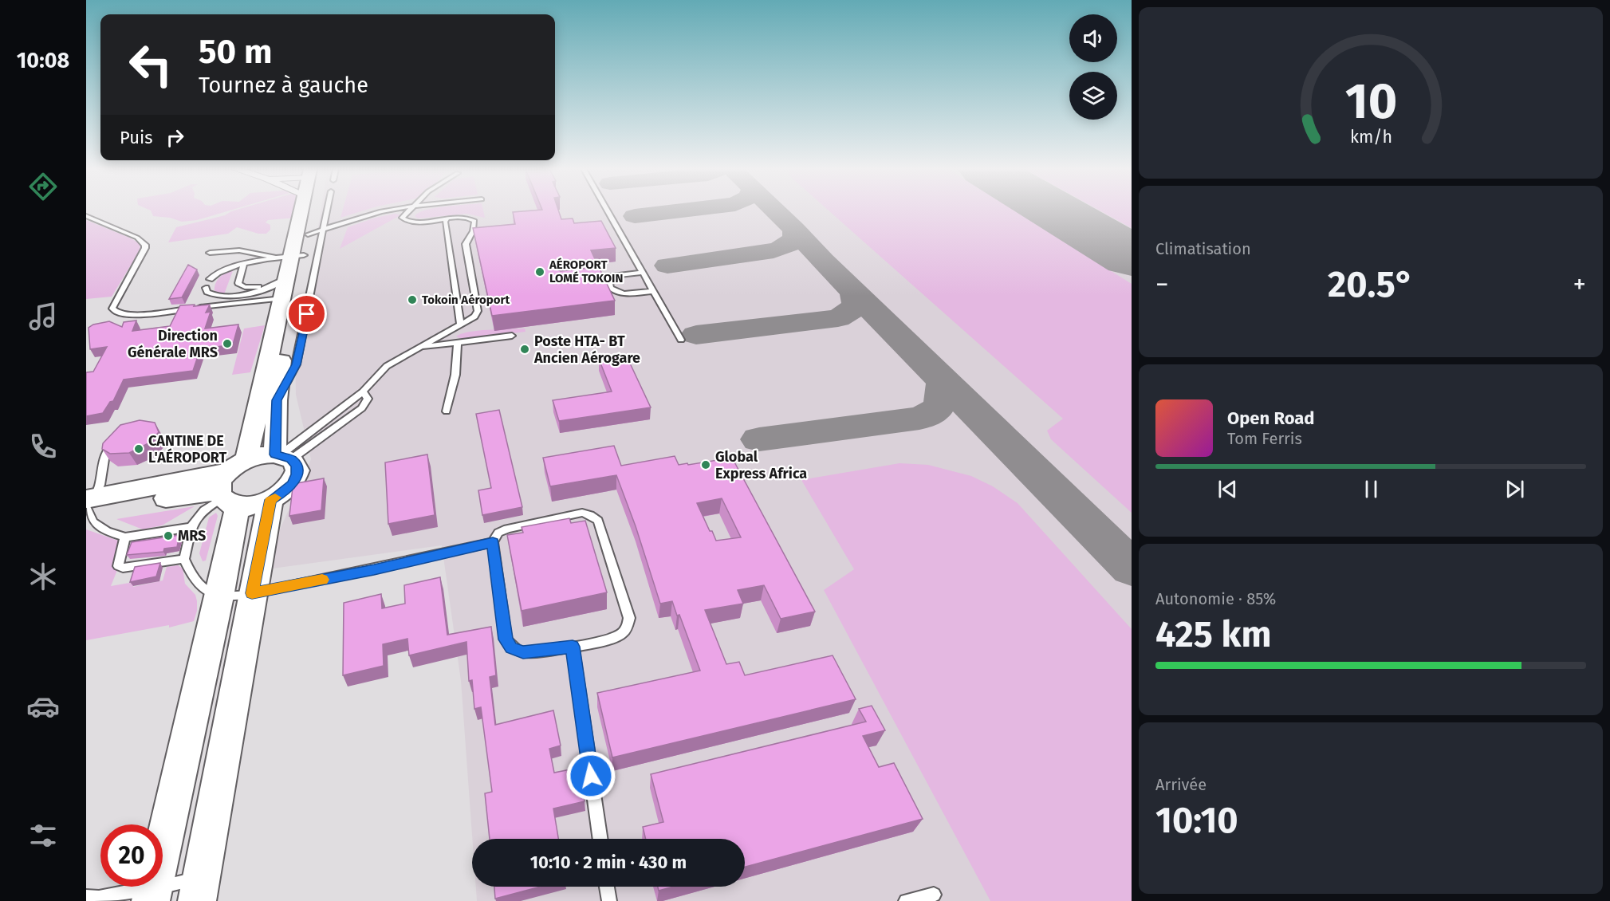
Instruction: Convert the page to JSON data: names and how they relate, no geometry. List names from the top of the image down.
{
  "places": [
    "AÉROPORT LOMÉ TOKOIN",
    "Tokoin Aéroport",
    "Direction Générale MRS",
    "Poste HTA- BT Ancien Aérogare",
    "CANTINE DE L'AÉROPORT",
    "Global Express Africa",
    "MRS"
  ],
  "page": {
    "tabs": "10:08",
    "turn": ["50 m", "Tournez à gauche"],
    "then": "Puis",
    "tile": [
      "Climatisation",
      ["Autonomie · 85%", "425 km"],
      ["Arrivée", "10:10"]
    ],
    "heat": ["−", "20.5°", "+"],
    "song": ["Open Road", "Tom Ferris"],
    "limit": "20",
    "trip": "10:10 · 2 min · 430 m",
    "gauge": ["10", "km/h"]
  }
}
